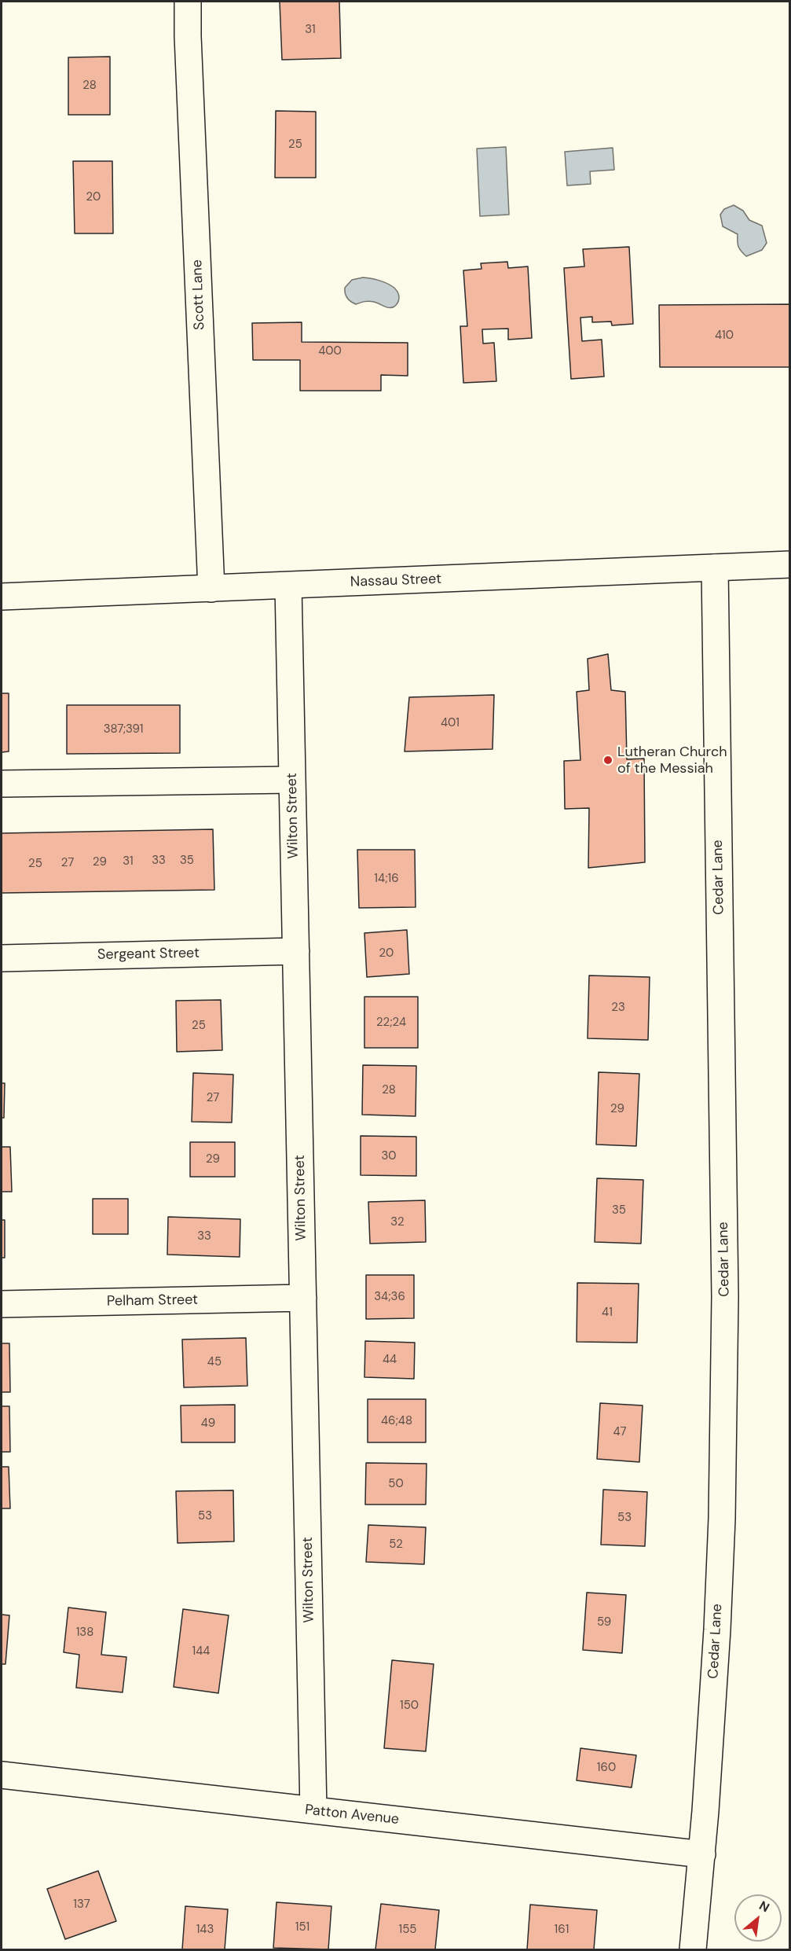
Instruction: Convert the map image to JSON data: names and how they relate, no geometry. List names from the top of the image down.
{
  "streets": {
    "street": [
      "Scott Lane",
      "Nassau Street",
      "Wilton Street",
      "Cedar Lane",
      "Sergeant Street",
      "Pelham Street",
      "Patton Avenue"
    ]
  },
  "crossings": [
    ["Scott Lane", "Nassau Street"],
    ["Nassau Street", "Wilton Street"],
    ["Nassau Street", "Cedar Lane"],
    ["Wilton Street", "Sergeant Street"],
    ["Wilton Street", "Pelham Street"],
    ["Wilton Street", "Patton Avenue"],
    ["Cedar Lane", "Patton Avenue"]
  ],
  "places": ["Lutheran Church of the Messiah"],
  "house_numbers": [
    "31",
    "28",
    "25",
    "20",
    "410",
    "400",
    "401",
    "387;391",
    "33",
    "35",
    "31",
    "29",
    "27",
    "25",
    "14;16",
    "20",
    "23",
    "22;24",
    "25",
    "28",
    "27",
    "29",
    "30",
    "29",
    "35",
    "32",
    "33",
    "34;36",
    "41",
    "44",
    "45",
    "46;48",
    "49",
    "47",
    "50",
    "53",
    "53",
    "52",
    "59",
    "138",
    "144",
    "150",
    "160",
    "137",
    "151",
    "143",
    "155",
    "161"
  ],
  "north": "top right"
}
